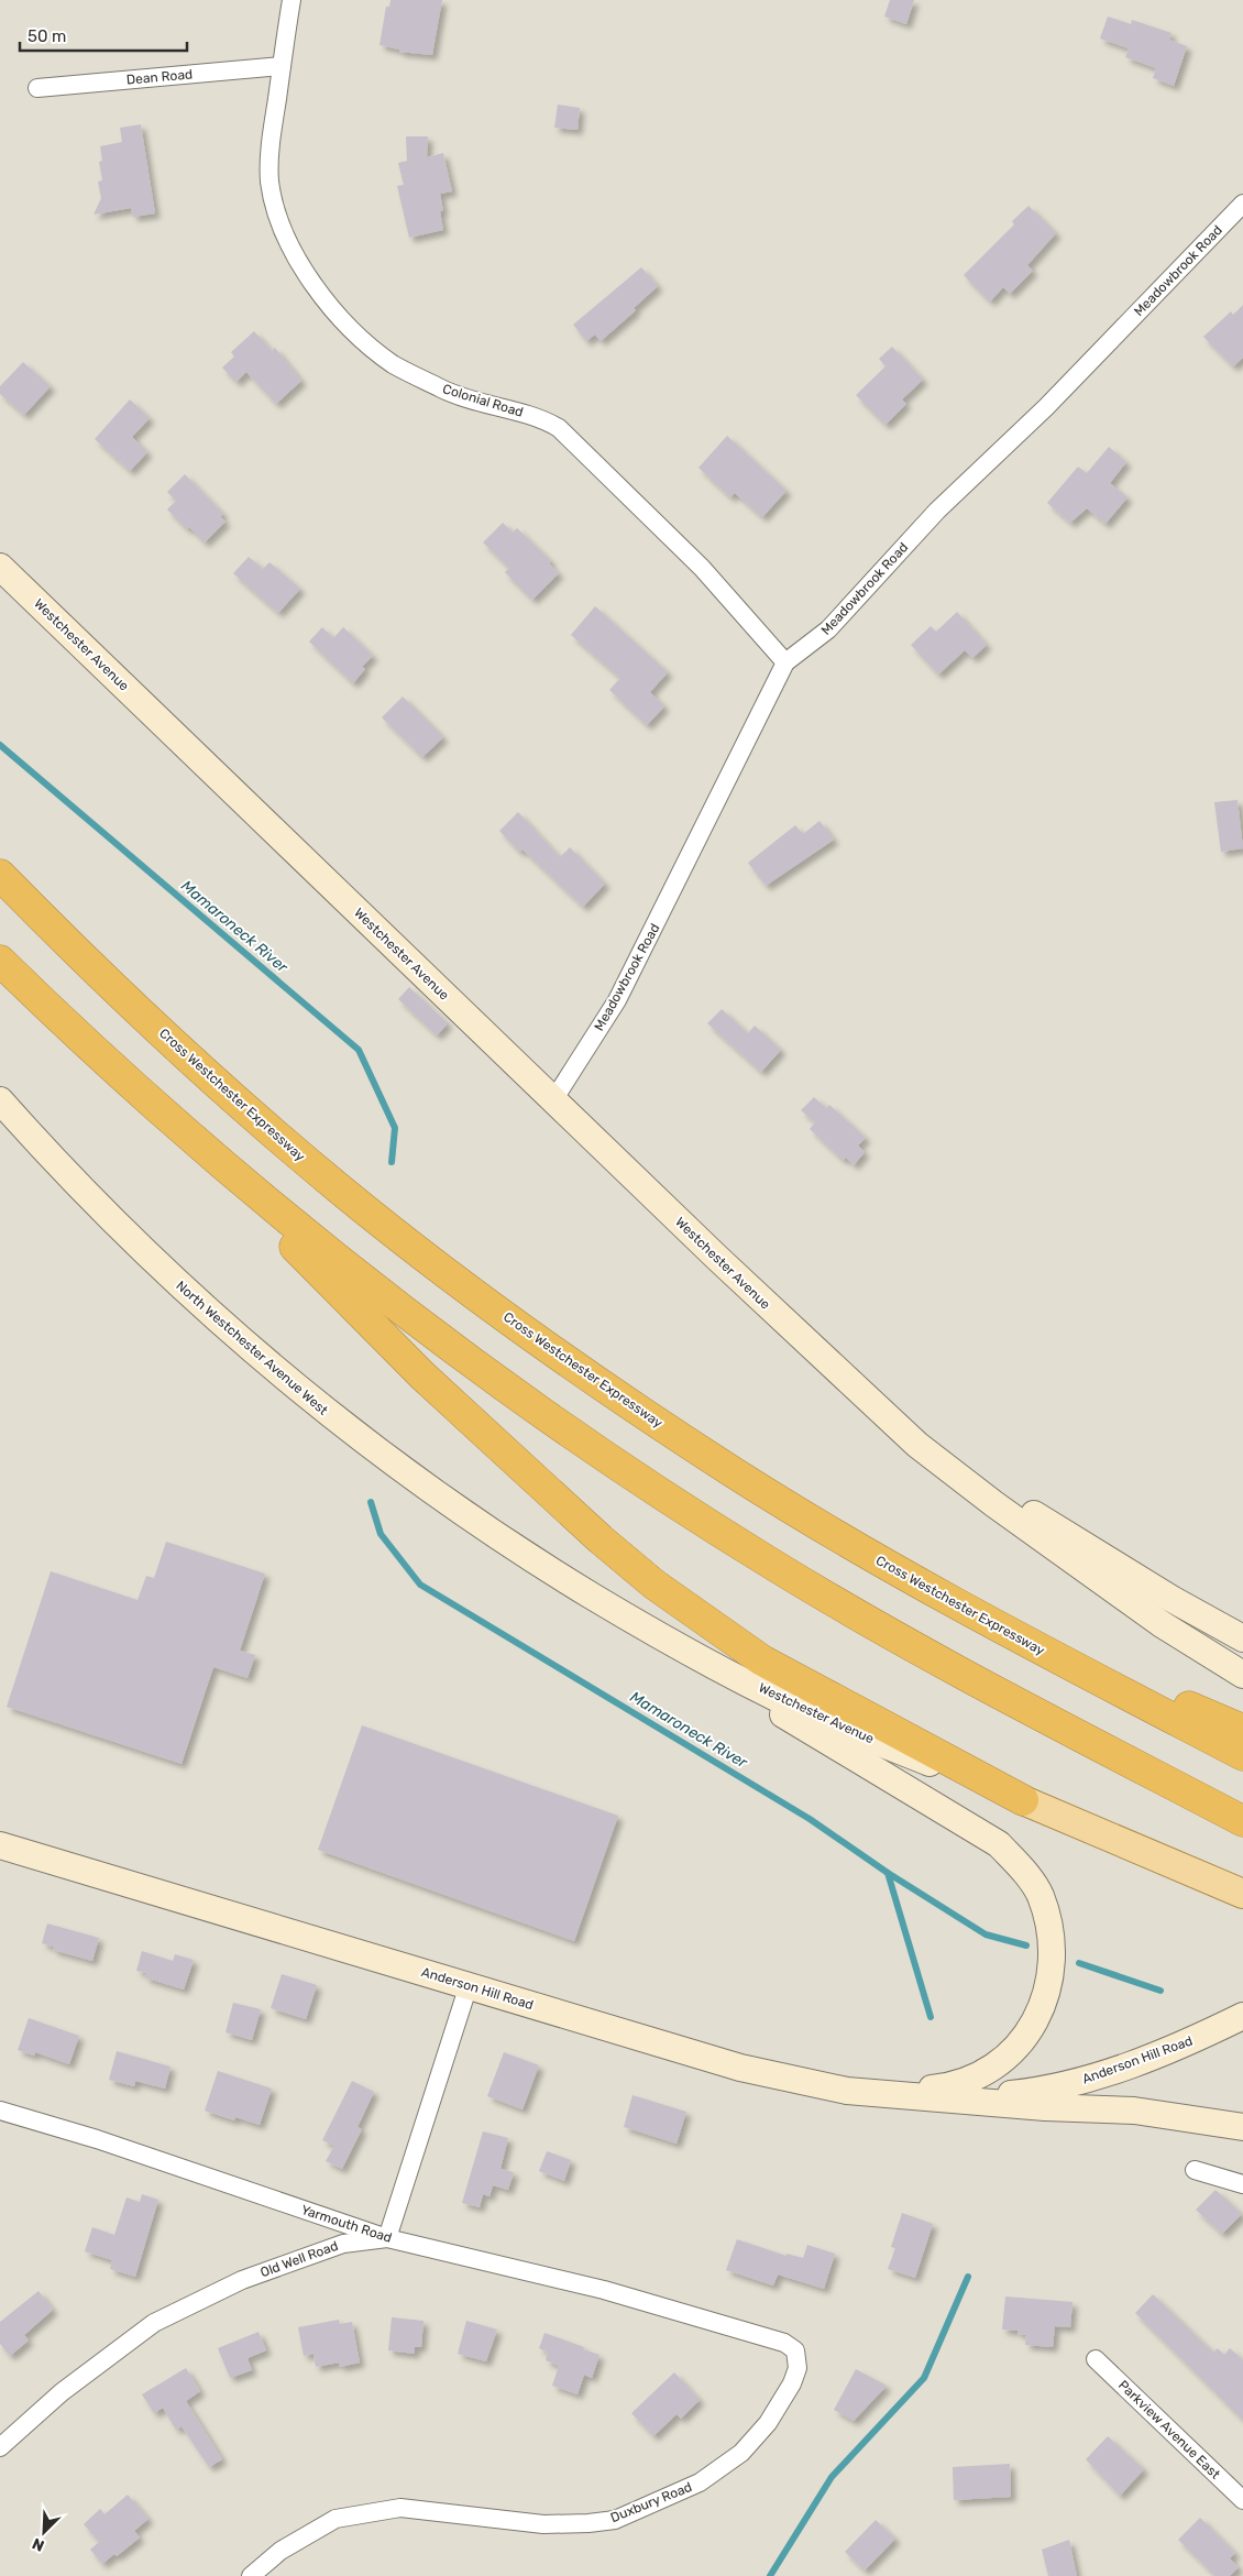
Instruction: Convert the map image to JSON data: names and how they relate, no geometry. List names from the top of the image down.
{
  "streets": {
    "highway": ["Cross Westchester Expressway"],
    "main road": ["Westchester Avenue", "North Westchester Avenue West", "Anderson Hill Road"],
    "street": [
      "Dean Road",
      "Meadowbrook Road",
      "Colonial Road",
      "Yarmouth Road",
      "Old Well Road",
      "Parkview Avenue East",
      "Duxbury Road"
    ]
  },
  "crossings": [
    ["Dean Road", "Colonial Road"],
    ["Meadowbrook Road", "Colonial Road"],
    ["Meadowbrook Road", "Westchester Avenue"],
    ["Westchester Avenue", "North Westchester Avenue West"],
    ["Yarmouth Road", "Old Well Road"],
    ["Yarmouth Road", "Duxbury Road"]
  ],
  "water": ["Mamaroneck River"],
  "scale_bar": "50 m",
  "north": "bottom left"
}
